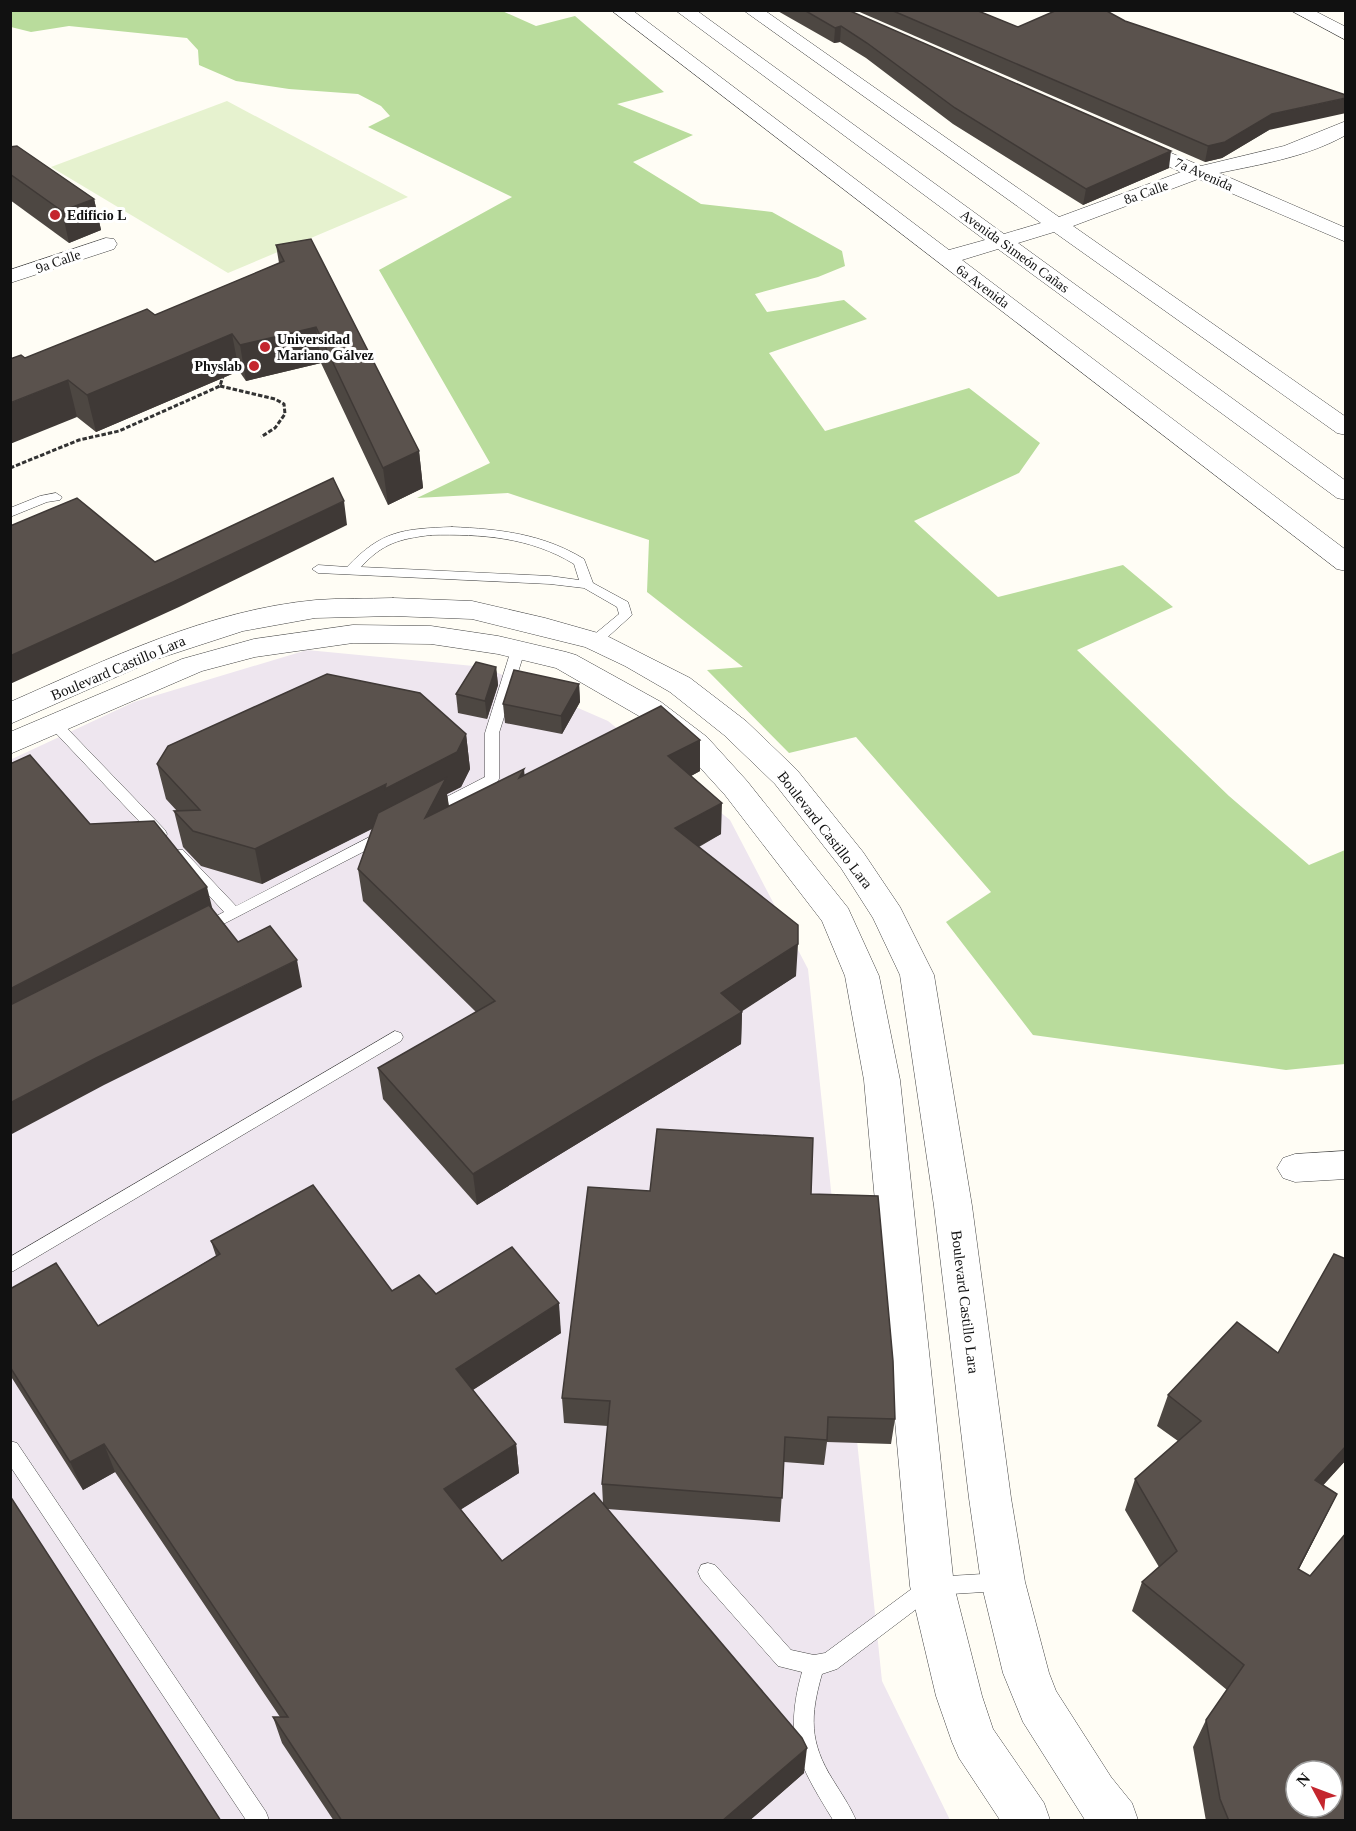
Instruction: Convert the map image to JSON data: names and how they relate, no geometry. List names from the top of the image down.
{
  "streets": {
    "street": [
      "7a Avenida",
      "8a Calle",
      "Avenida Simeón Cañas",
      "9a Calle",
      "6a Avenida",
      "Boulevard Castillo Lara"
    ]
  },
  "crossings": [
    ["7a Avenida", "8a Calle"],
    ["8a Calle", "Avenida Simeón Cañas"],
    ["8a Calle", "6a Avenida"]
  ],
  "places": ["Edificio L", "Universidad Mariano Gálvez", "Physlab"],
  "north": "top left"
}
